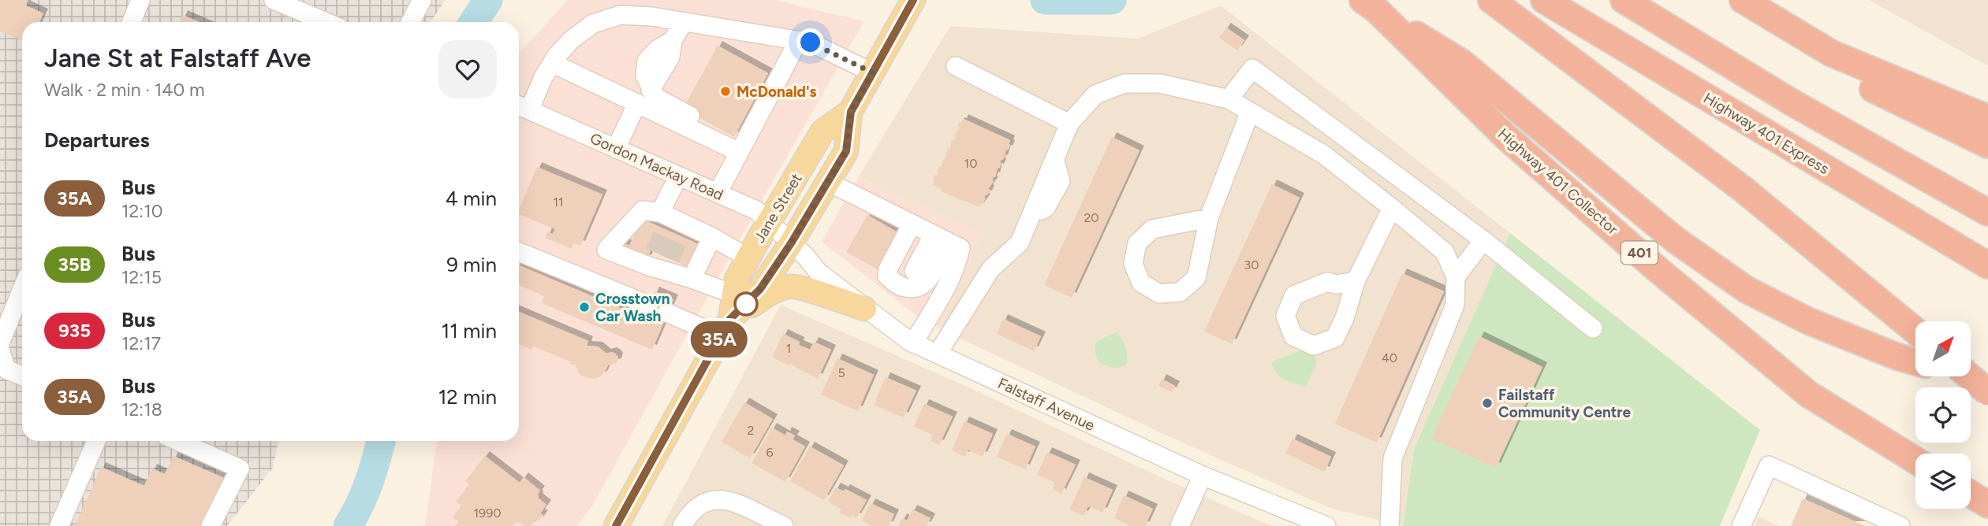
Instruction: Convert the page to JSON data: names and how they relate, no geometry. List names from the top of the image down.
{
  "streets": {
    "highway": ["Highway 401 Express", "Highway 401 Collector", "401"],
    "main road": ["Jane Street"],
    "street": ["Gordon Mackay Road", "Falstaff Avenue"]
  },
  "crossings": [
    ["Gordon Mackay Road", "Jane Street"],
    ["Gordon Mackay Road", "Falstaff Avenue"],
    ["Jane Street", "Falstaff Avenue"]
  ],
  "places": ["McDonald's", "Crosstown Car Wash", "Failstaff Community Centre"],
  "lines": ["bus line 35A"],
  "house_numbers": [
    "10",
    "11",
    "20",
    "30",
    "1",
    "40",
    "5",
    "2",
    "6",
    "1990"
  ],
  "north": "top right",
  "page": {
    "on_map": "35A",
    "heading": [
      ["Jane St at Falstaff Ave", "Walk · 2 min · 140 m"],
      "Departures"
    ],
    "list": [
      {
        "mark": "35A",
        "name": "Bus",
        "note": "12:10",
        "value": "4 min"
      },
      {
        "mark": "35B",
        "name": "Bus",
        "note": "12:15",
        "value": "9 min"
      },
      {
        "mark": "935",
        "name": "Bus",
        "note": "12:17",
        "value": "11 min"
      },
      {
        "mark": "35A",
        "name": "Bus",
        "note": "12:18",
        "value": "12 min"
      }
    ]
  }
}
